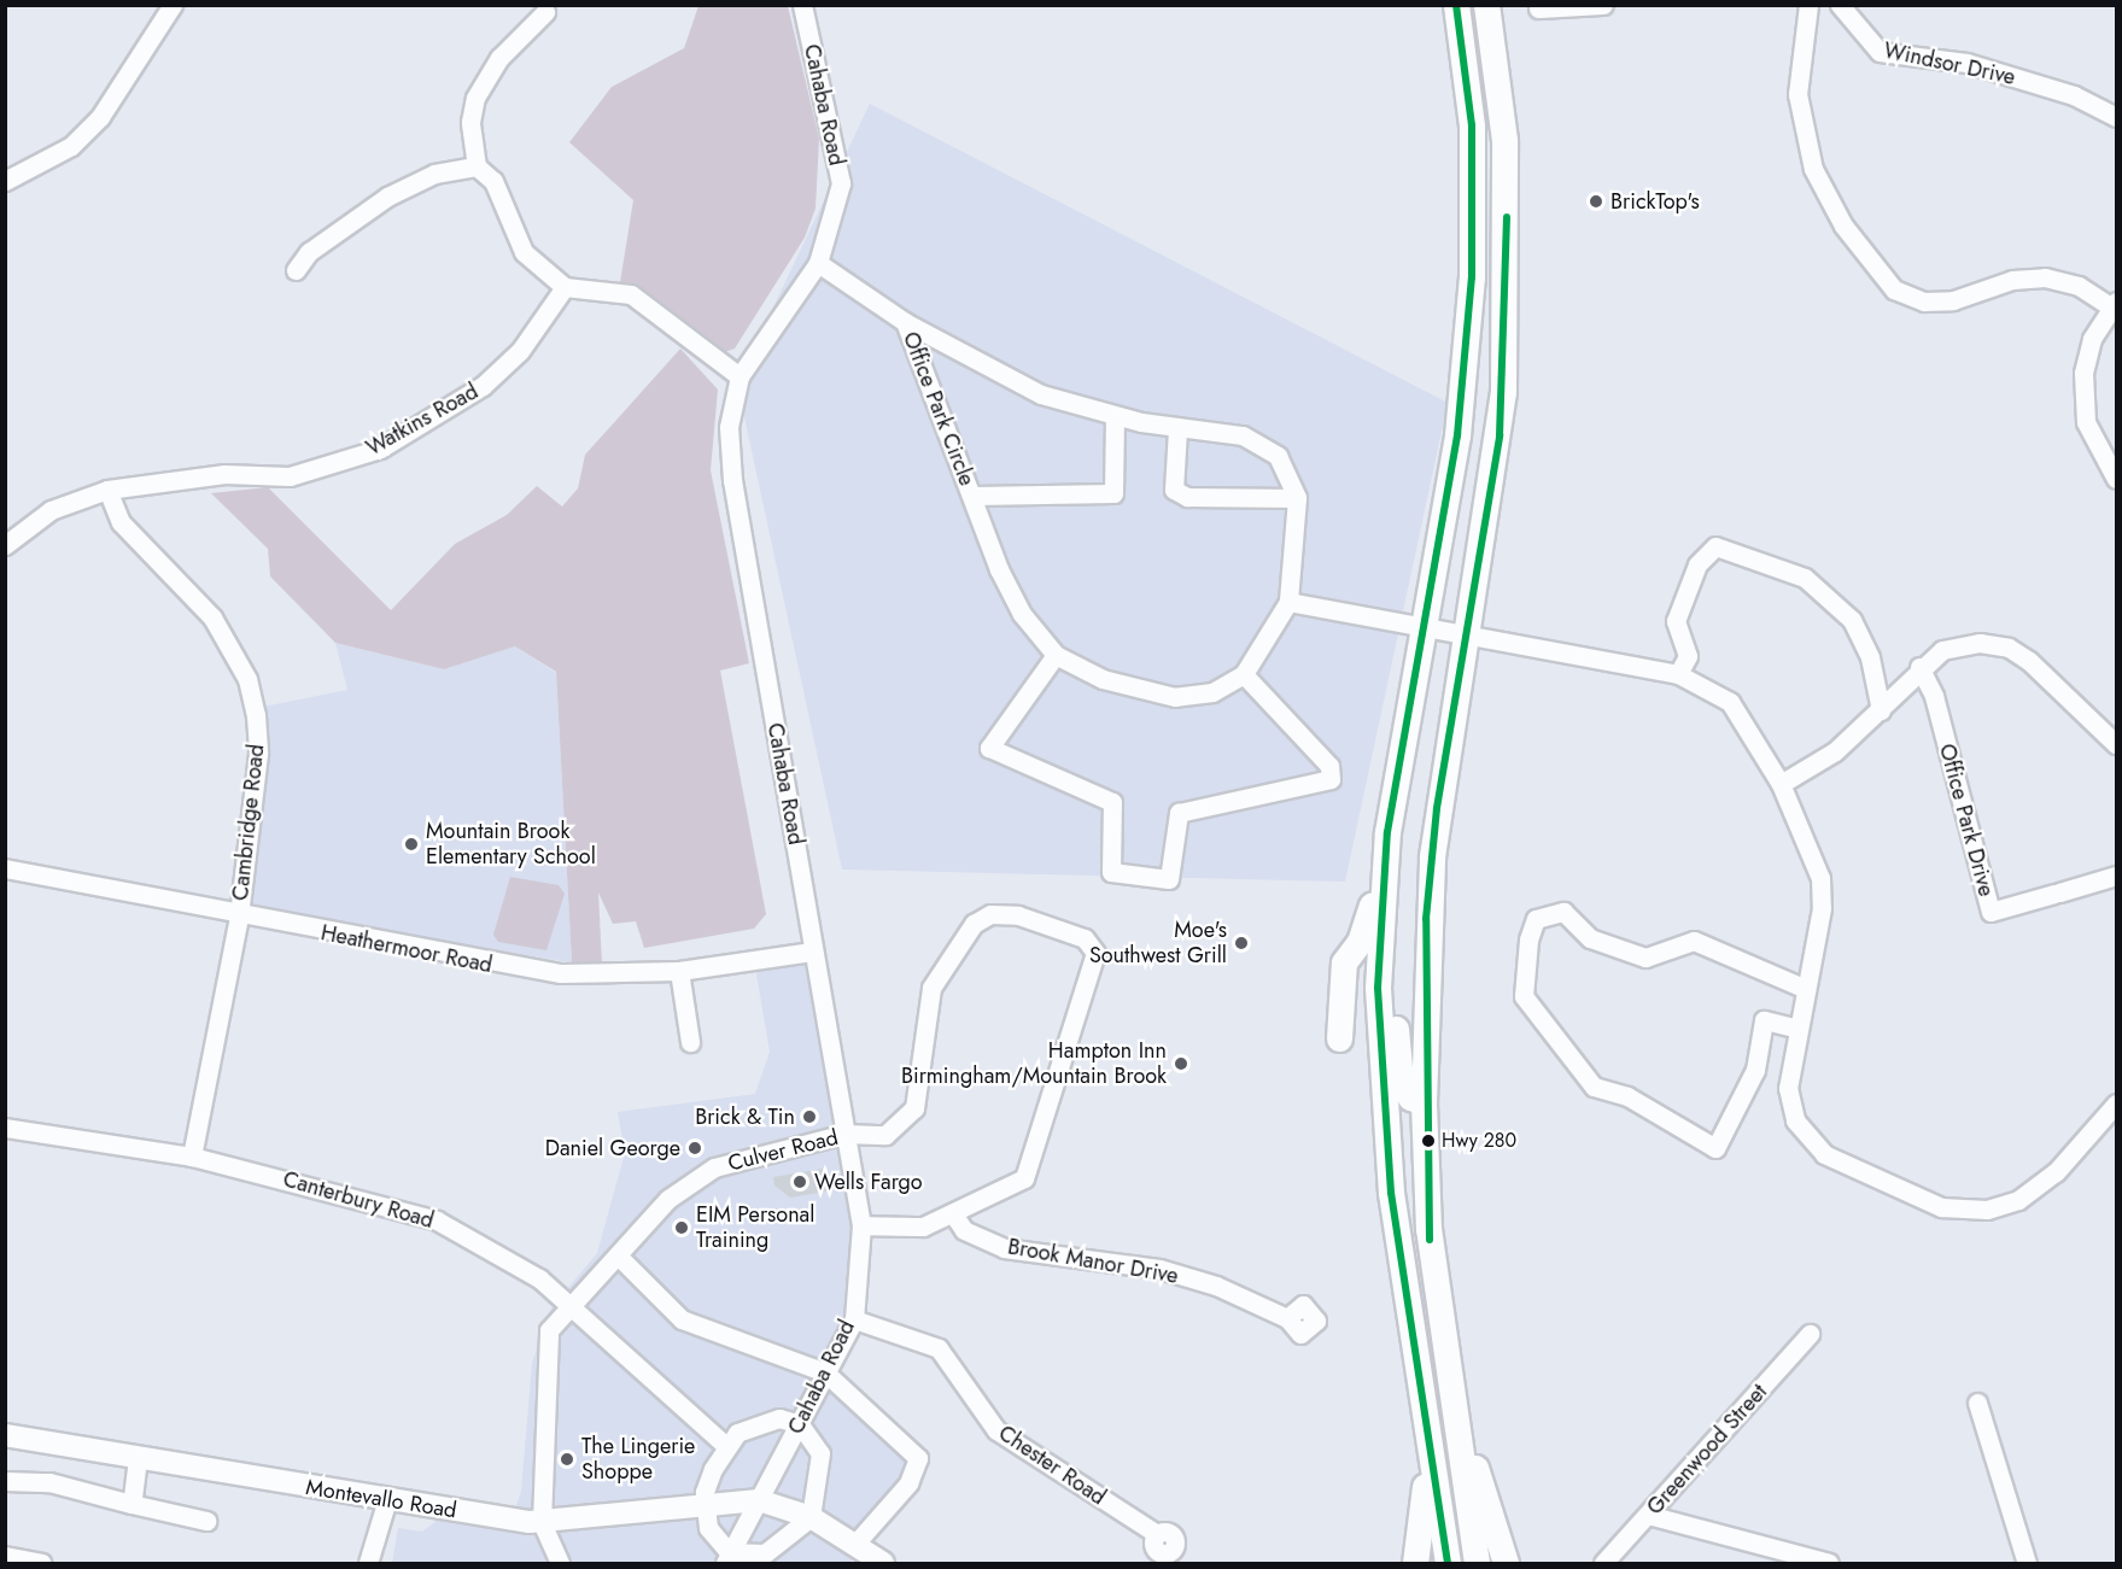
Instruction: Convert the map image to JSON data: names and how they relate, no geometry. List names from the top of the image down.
{
  "streets": {
    "main road": ["Montevallo Road"],
    "street": [
      "Windsor Drive",
      "Cahaba Road",
      "Office Park Circle",
      "Watkins Road",
      "Office Park Drive",
      "Cambridge Road",
      "Heathermoor Road",
      "Culver Road",
      "Canterbury Road",
      "Brook Manor Drive",
      "Greenwood Street",
      "Chester Road"
    ]
  },
  "crossings": [
    ["Cahaba Road", "Office Park Circle"],
    ["Cahaba Road", "Heathermoor Road"],
    ["Cahaba Road", "Culver Road"],
    ["Cahaba Road", "Chester Road"],
    ["Cahaba Road", "Montevallo Road"],
    ["Watkins Road", "Cambridge Road"],
    ["Cambridge Road", "Heathermoor Road"],
    ["Cambridge Road", "Canterbury Road"],
    ["Culver Road", "Canterbury Road"],
    ["Culver Road", "Brook Manor Drive"],
    ["Culver Road", "Montevallo Road"]
  ],
  "places": [
    "BrickTop's",
    "Mountain Brook Elementary School",
    "Moe's Southwest Grill",
    "Hampton Inn Birmingham/Mountain Brook",
    "Brick & Tin",
    "Hwy 280",
    "Daniel George",
    "Wells Fargo",
    "EIM Personal Training",
    "The Lingerie Shoppe"
  ],
  "lines": ["transit line 280"]
}
